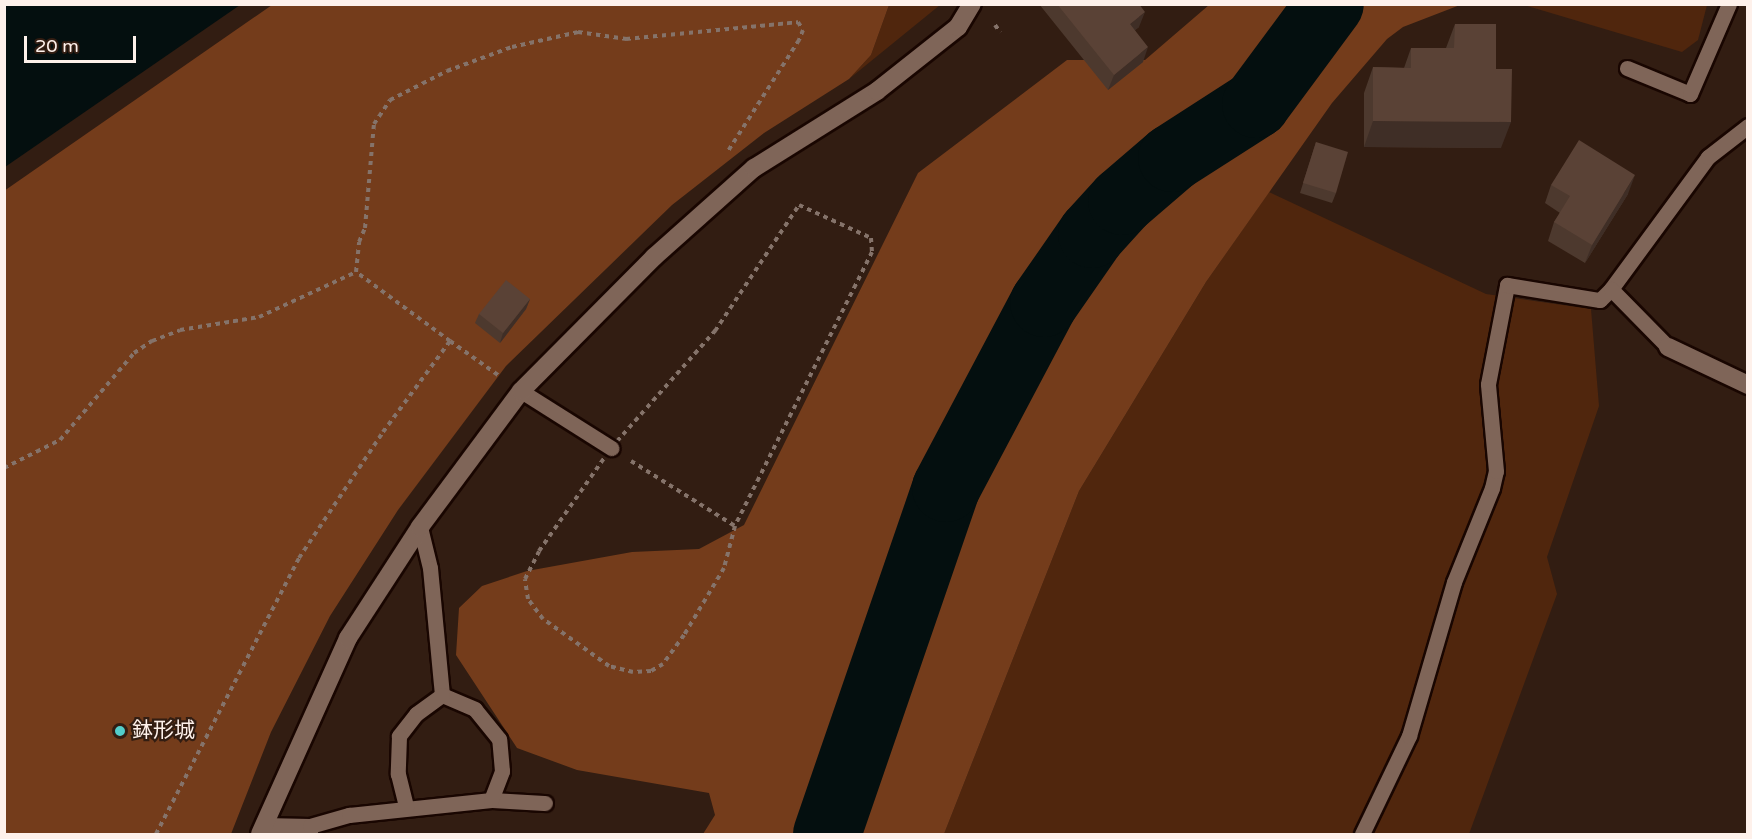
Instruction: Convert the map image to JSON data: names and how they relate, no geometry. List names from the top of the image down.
{
  "places": ["鉢形城"],
  "scale_bar": "20 m"
}
